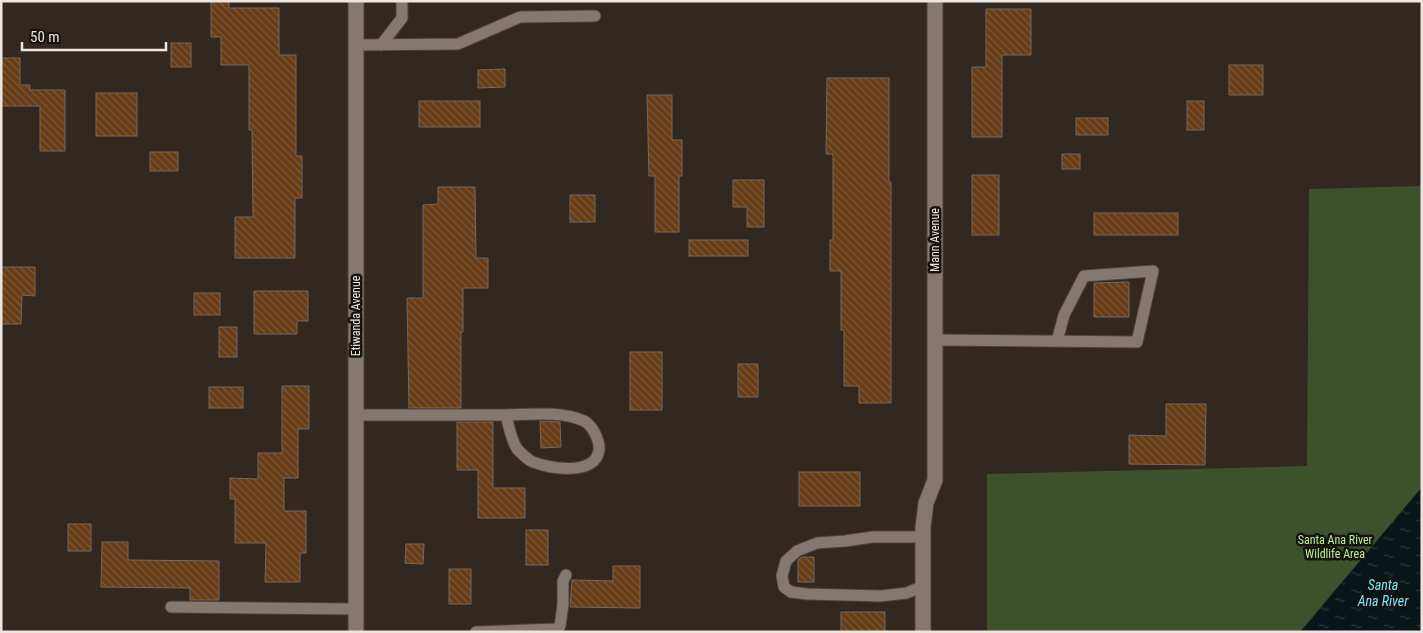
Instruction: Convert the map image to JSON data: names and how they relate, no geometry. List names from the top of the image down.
{
  "streets": {
    "street": ["Mann Avenue", "Etiwanda Avenue"]
  },
  "water": ["Santa Ana River"],
  "parks": ["Santa Ana River Wildlife Area"],
  "scale_bar": "50 m"
}
